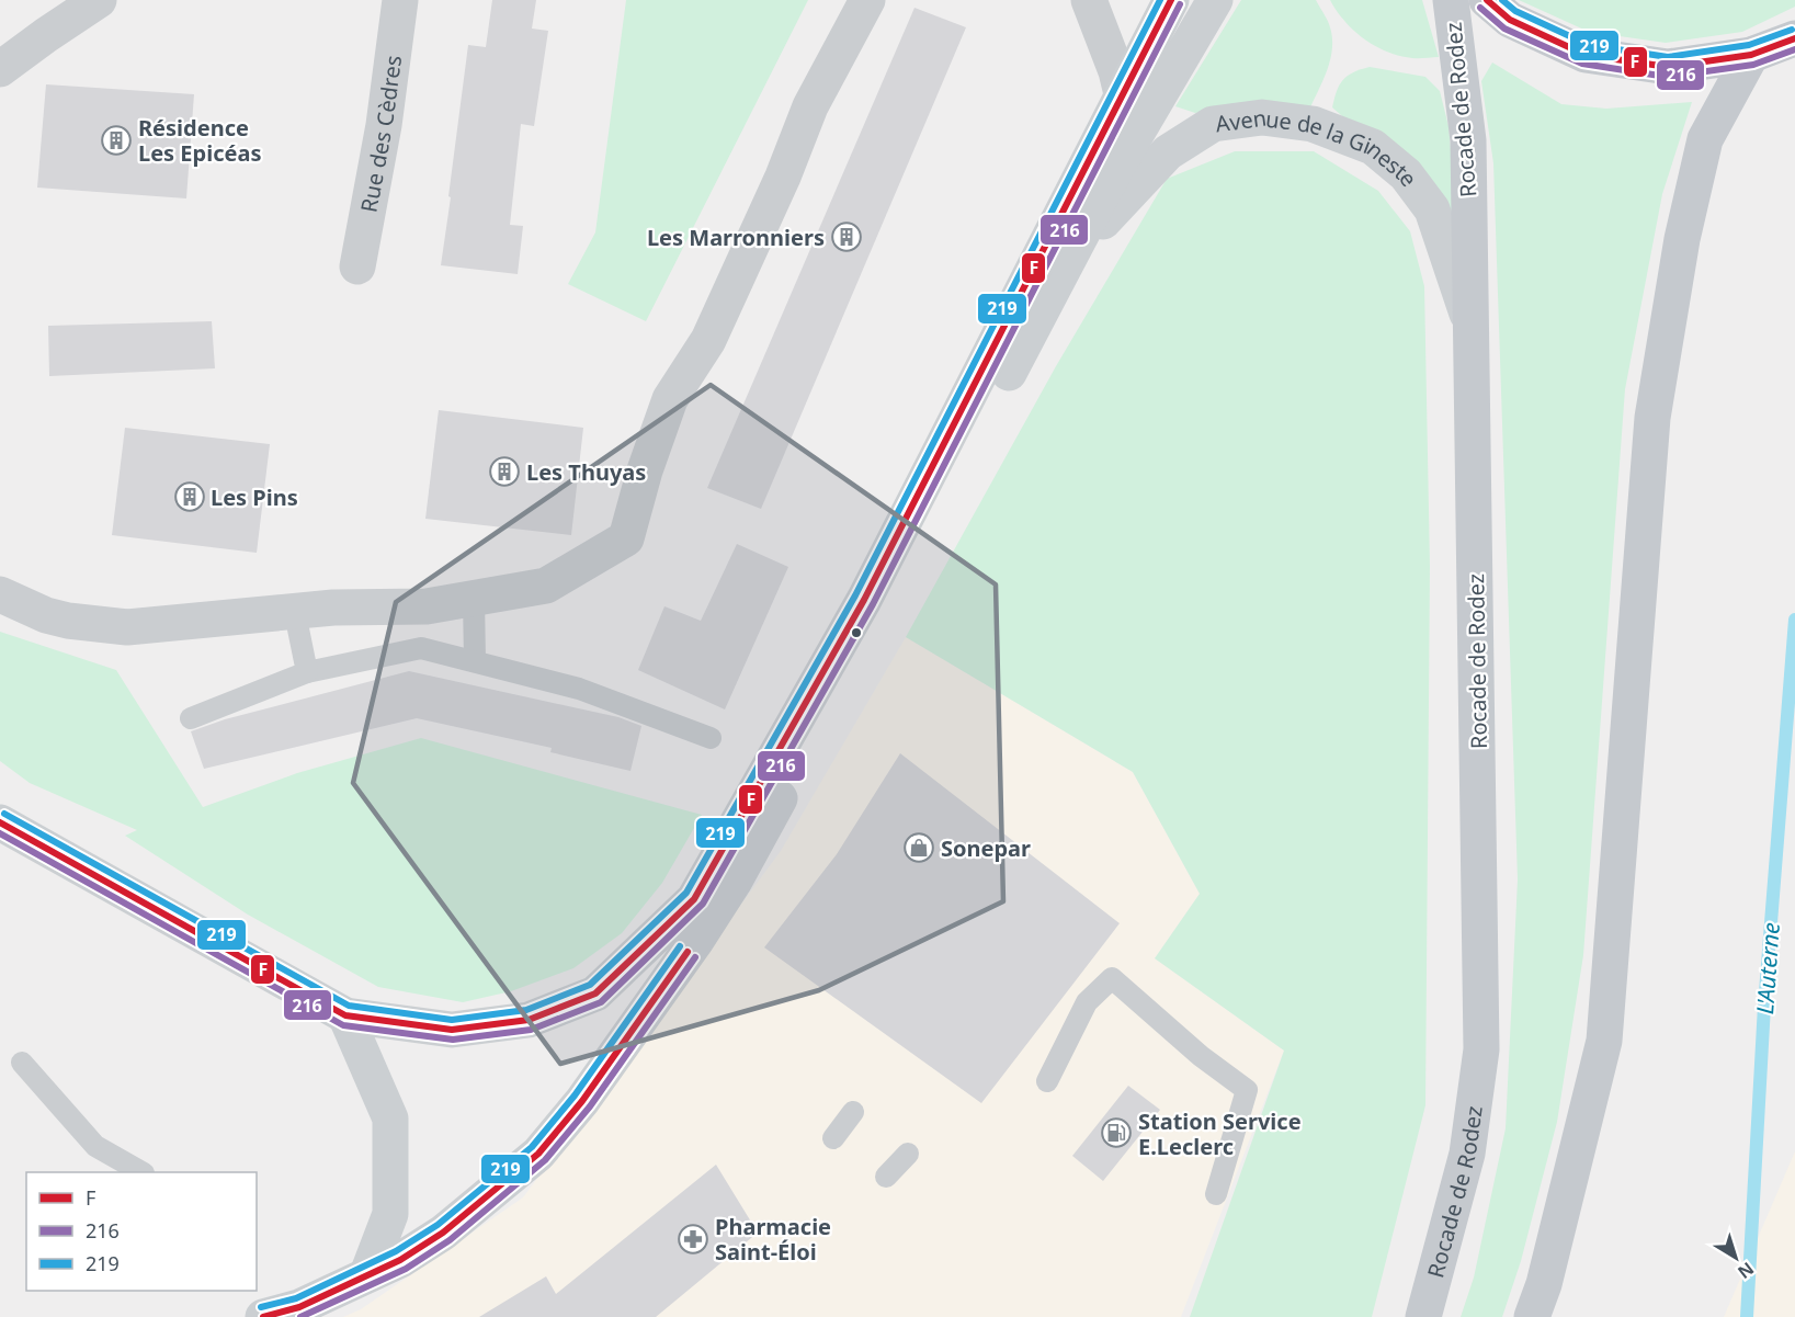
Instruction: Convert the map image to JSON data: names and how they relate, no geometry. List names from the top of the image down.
{
  "streets": {
    "main road": ["Rocade de Rodez", "Avenue de la Gineste"],
    "street": ["Rue des Cèdres"]
  },
  "crossings": [
    ["Rocade de Rodez", "Avenue de la Gineste"]
  ],
  "water": ["L'Auterne"],
  "places": {
    "building": [
      "Résidence Les Epicéas",
      "Les Marronniers",
      "Les Thuyas",
      "Les Pins"
    ],
    "shop": ["Sonepar"],
    "fuel station": ["Station Service E.Leclerc"],
    "pharmacy": ["Pharmacie Saint-Éloi"]
  },
  "lines": ["transit line F", "transit line 219", "transit line 216"],
  "legend": ["F", "216", "219"],
  "north": "bottom right"
}
